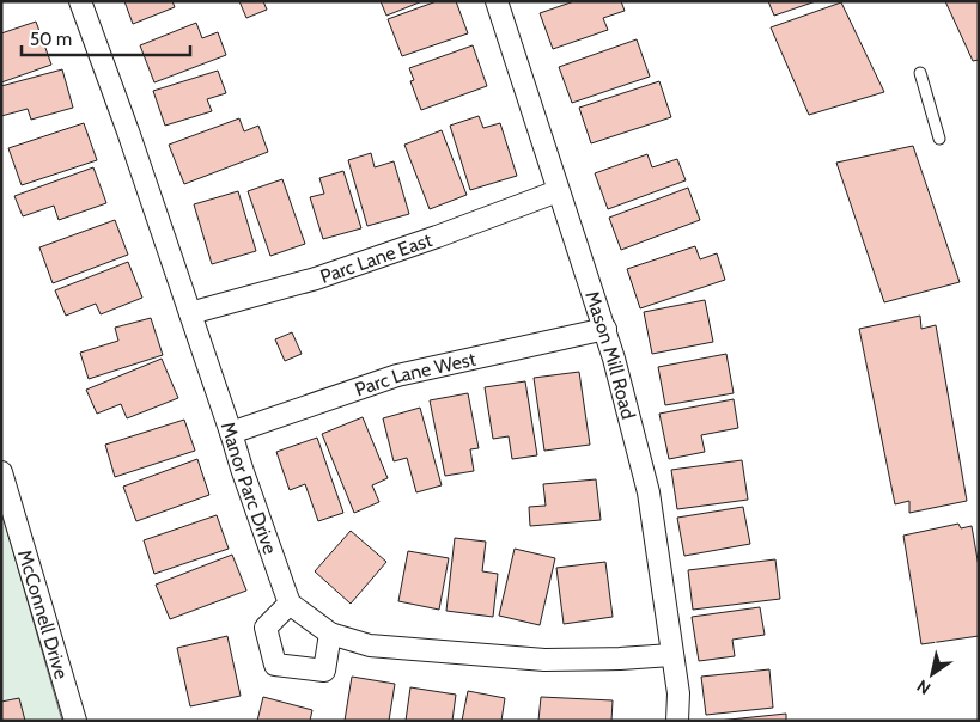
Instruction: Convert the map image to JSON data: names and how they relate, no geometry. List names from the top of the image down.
{
  "streets": {
    "street": [
      "Parc Lane East",
      "Mason Mill Road",
      "Parc Lane West",
      "Manor Parc Drive",
      "McConnell Drive"
    ]
  },
  "crossings": [
    ["Parc Lane East", "Mason Mill Road"],
    ["Parc Lane East", "Manor Parc Drive"],
    ["Mason Mill Road", "Parc Lane West"],
    ["Parc Lane West", "Manor Parc Drive"]
  ],
  "scale_bar": "50 m",
  "north": "bottom left"
}
